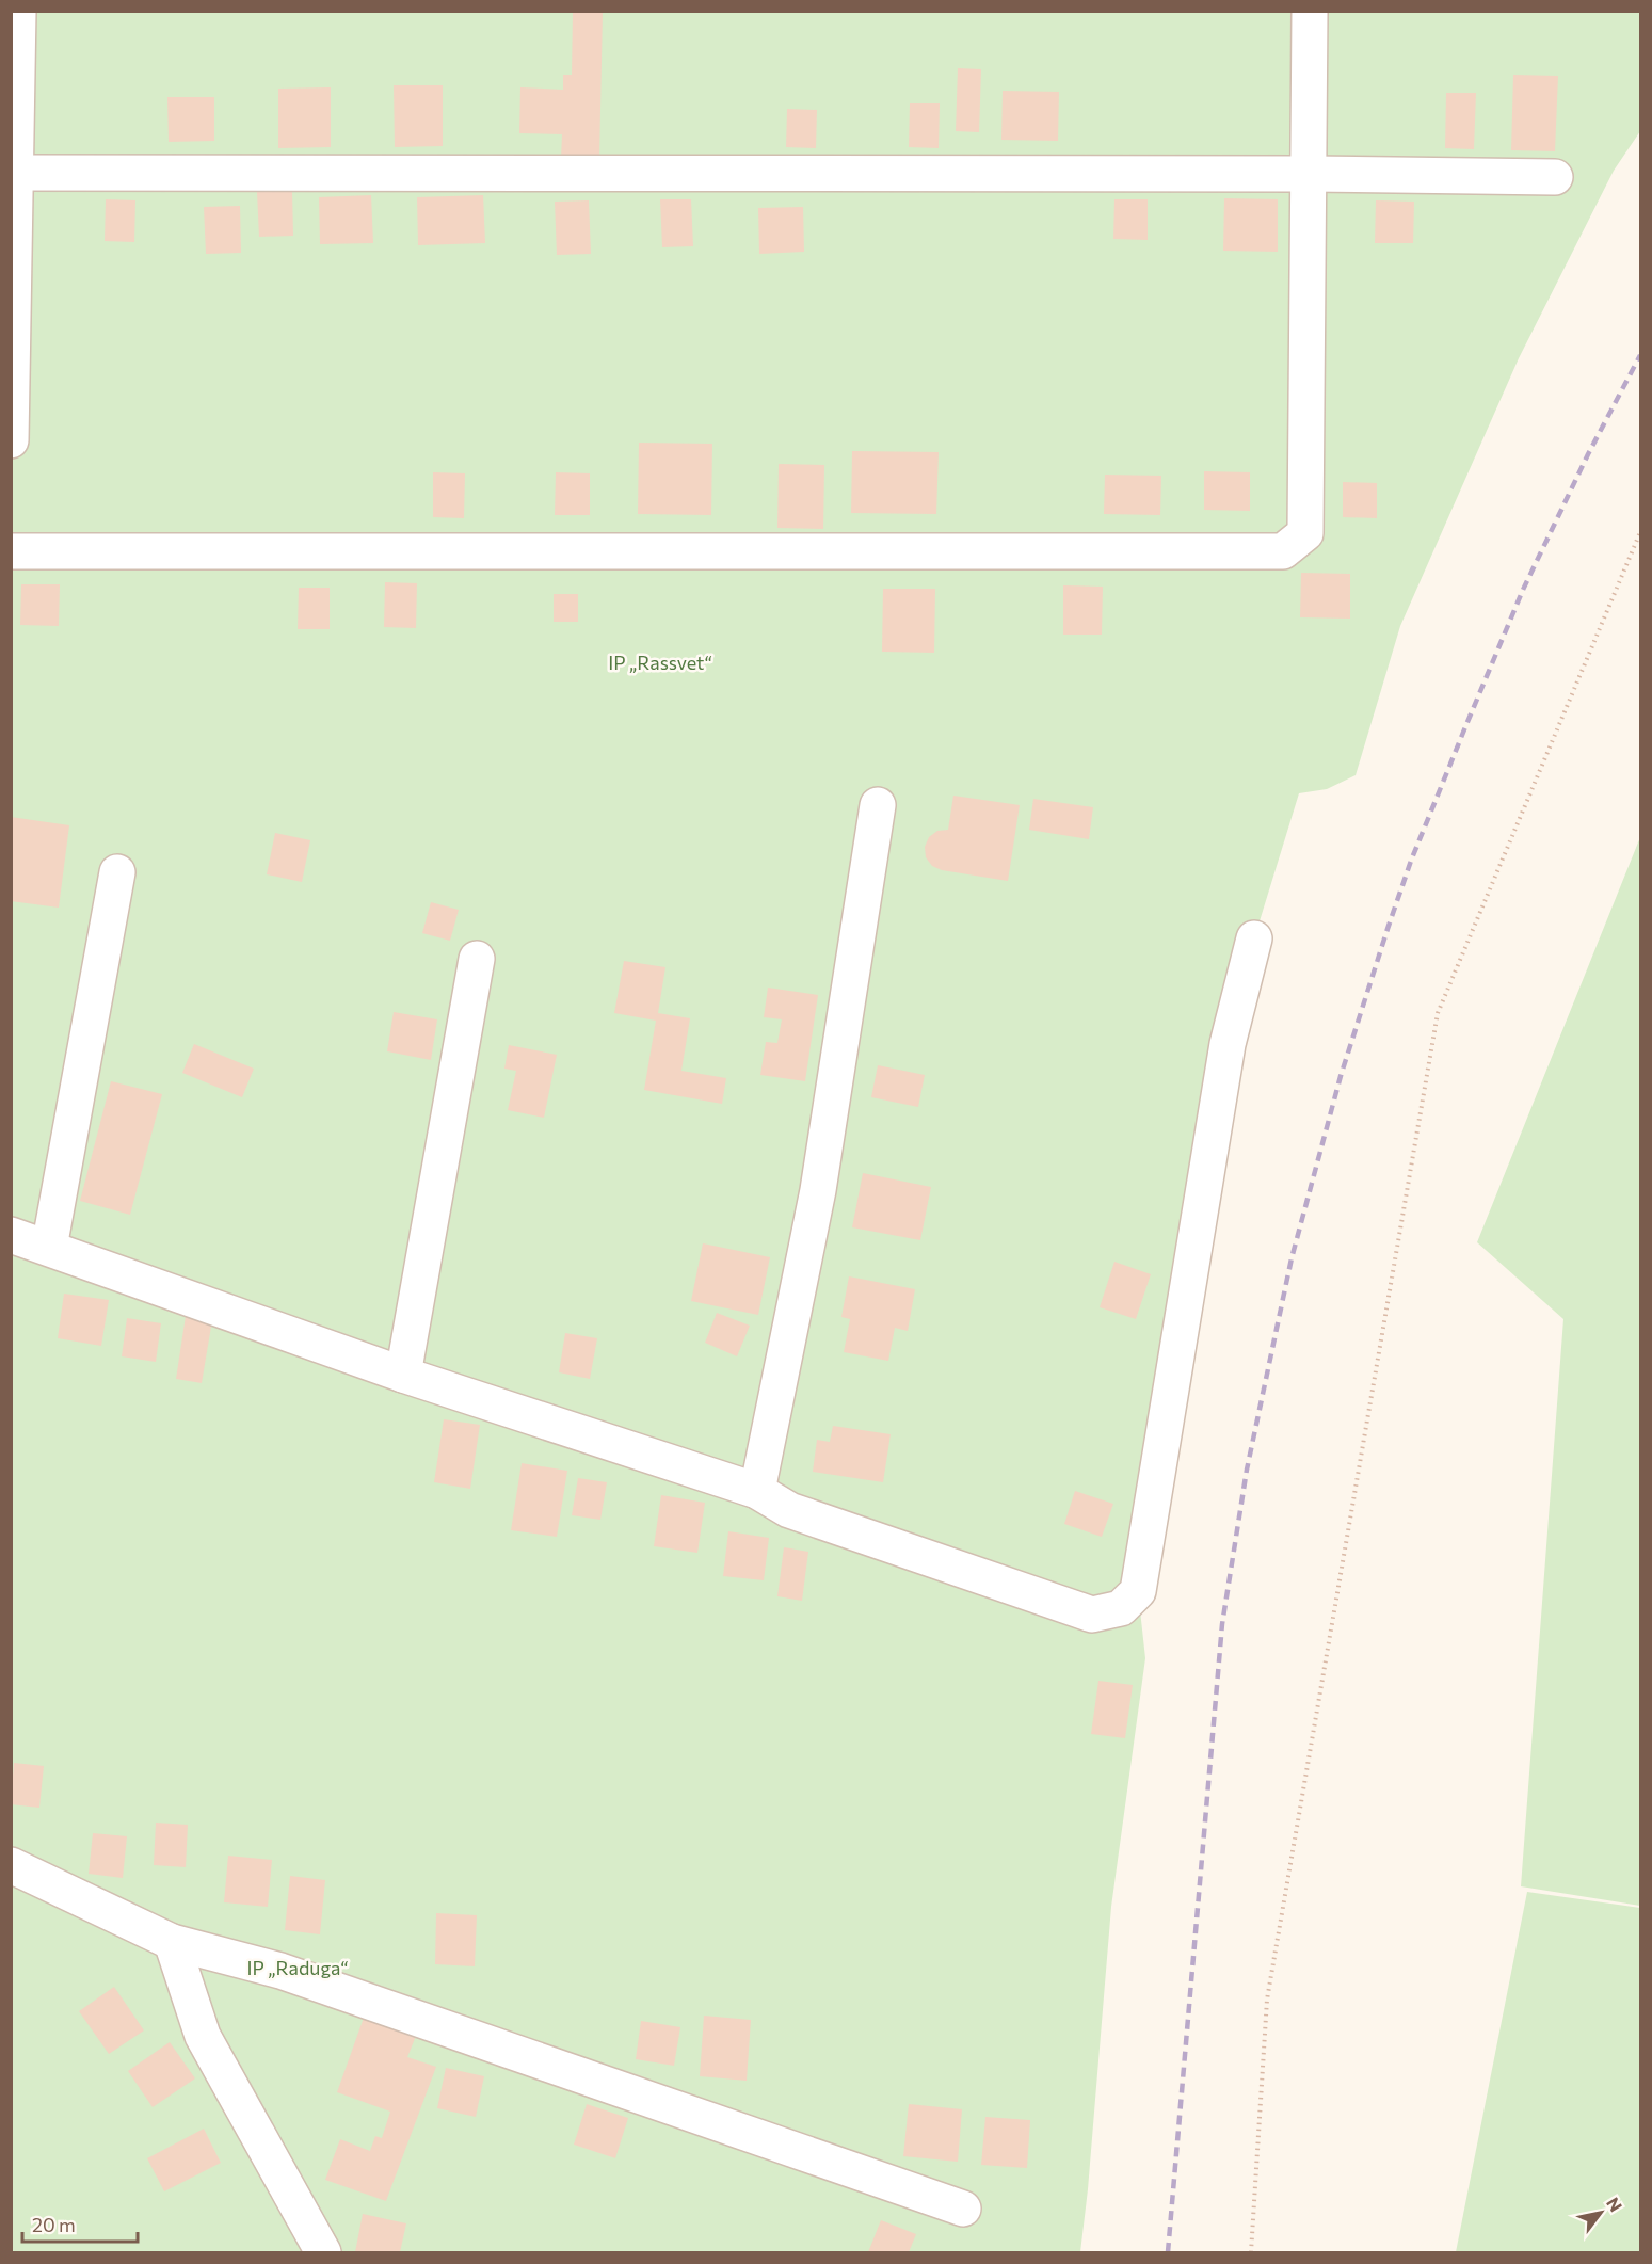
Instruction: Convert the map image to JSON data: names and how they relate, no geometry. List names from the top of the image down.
{
  "parks": ["IP „Rassvet“", "IP „Raduga“"],
  "scale_bar": "20 m",
  "north": "top right"
}
